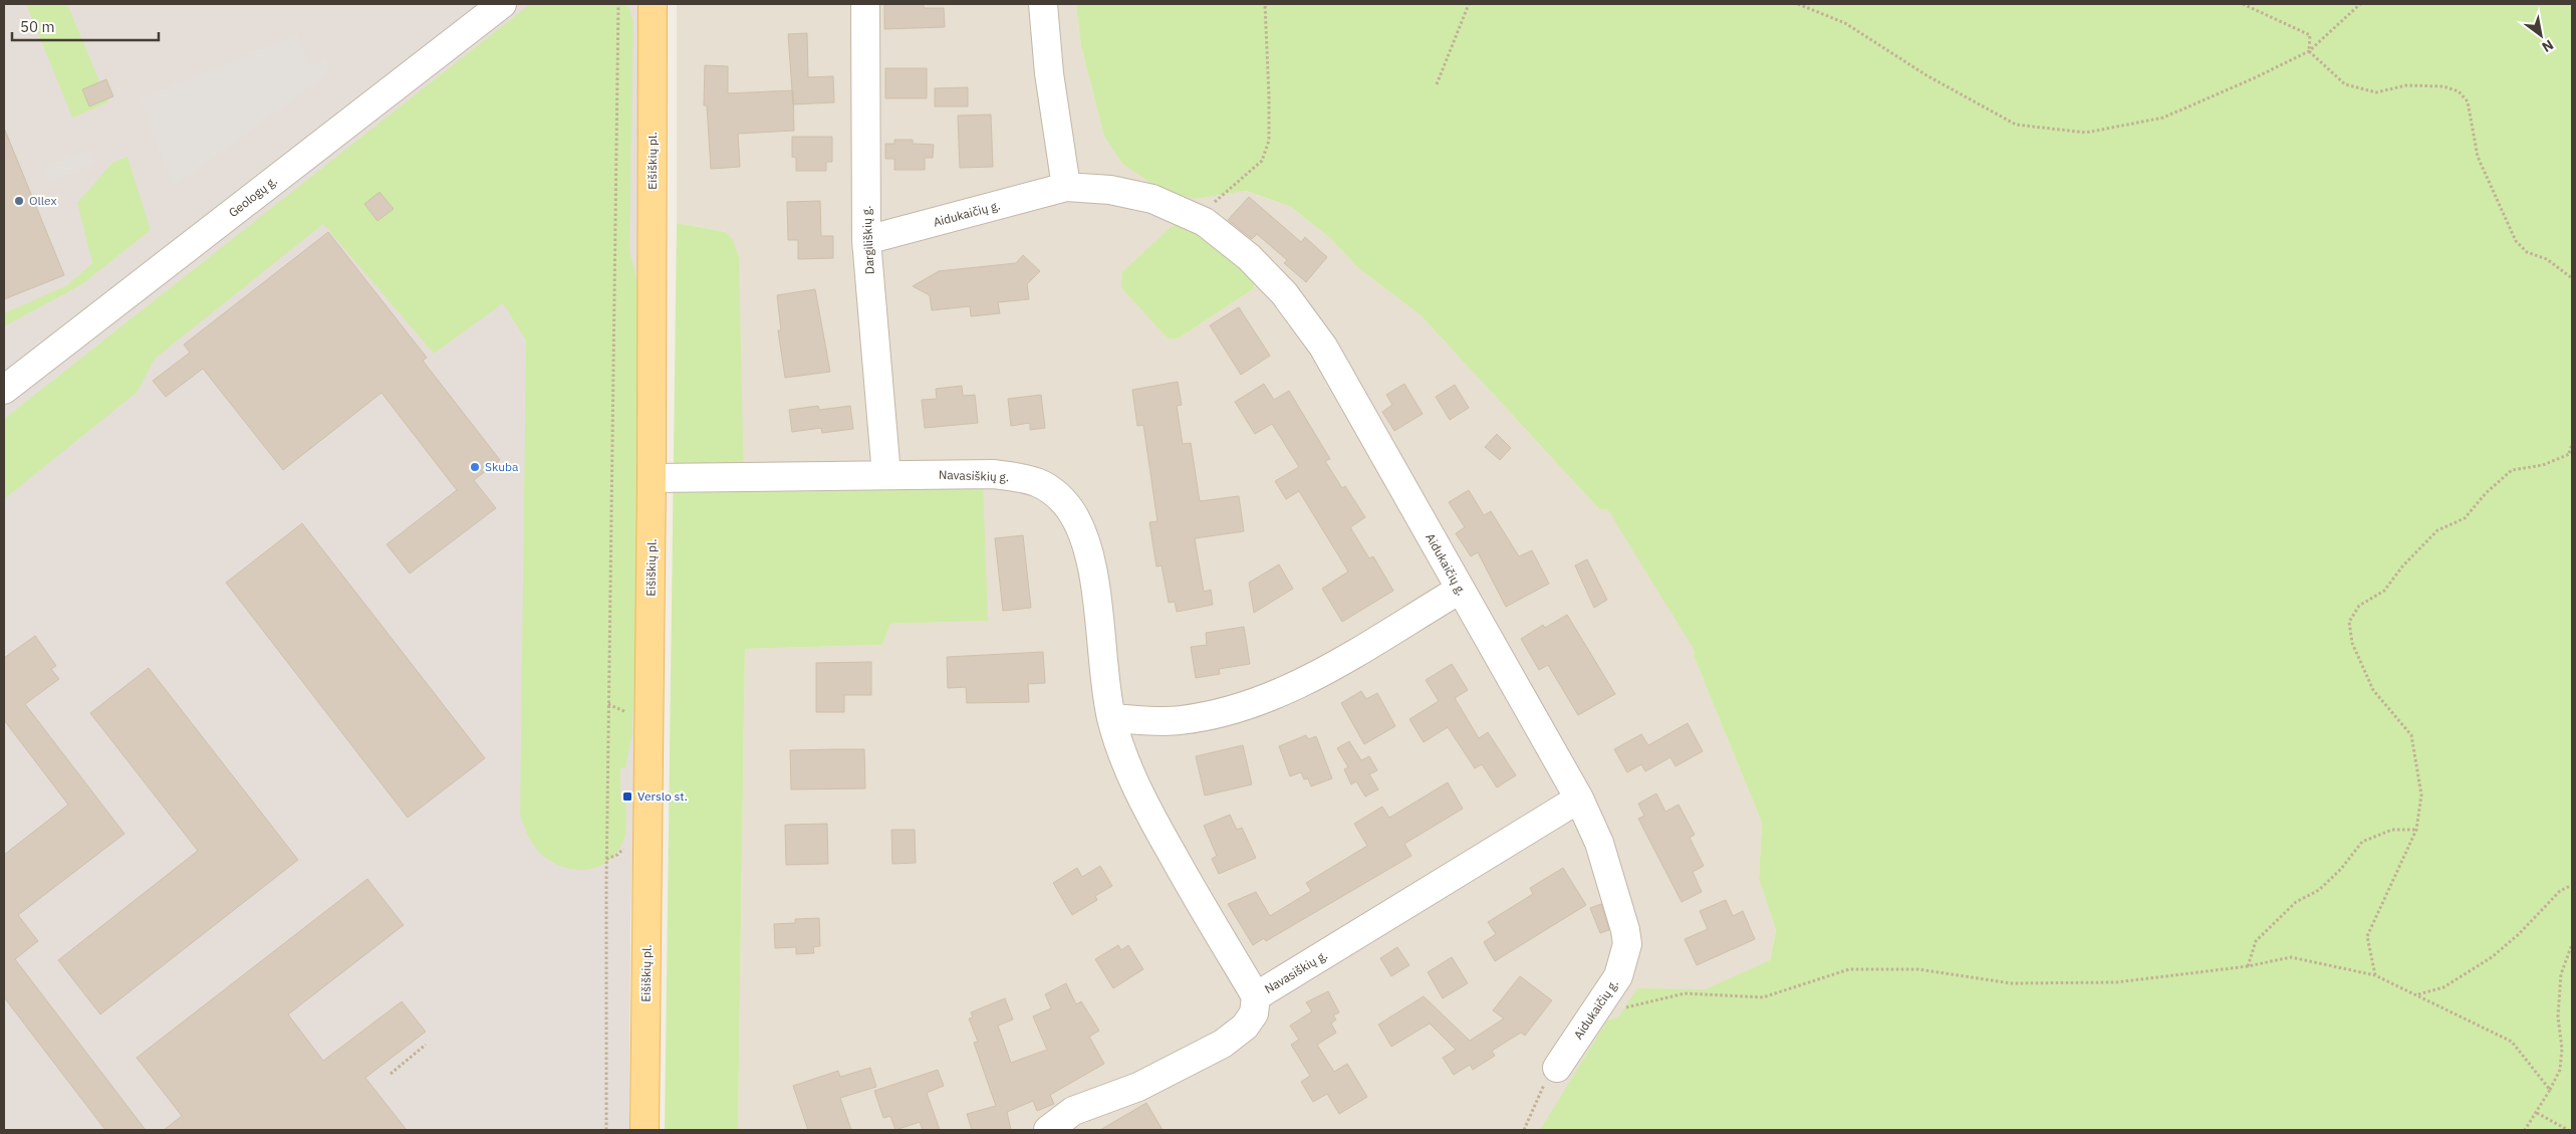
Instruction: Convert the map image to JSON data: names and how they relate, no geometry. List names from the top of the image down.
{
  "streets": {
    "main road": ["Eišiškių pl."],
    "street": [
      "Geologų g.",
      "Aidukaičių g.",
      "Dargiliškių g.",
      "Navasiškių g."
    ]
  },
  "crossings": [
    ["Eišiškių pl.", "Navasiškių g."],
    ["Aidukaičių g.", "Dargiliškių g."],
    ["Aidukaičių g.", "Navasiškių g."],
    ["Dargiliškių g.", "Navasiškių g."]
  ],
  "places": {
    "other": ["Ollex", "Skuba"],
    "transit": ["Verslo st."]
  },
  "scale_bar": "50 m",
  "north": "bottom right"
}
